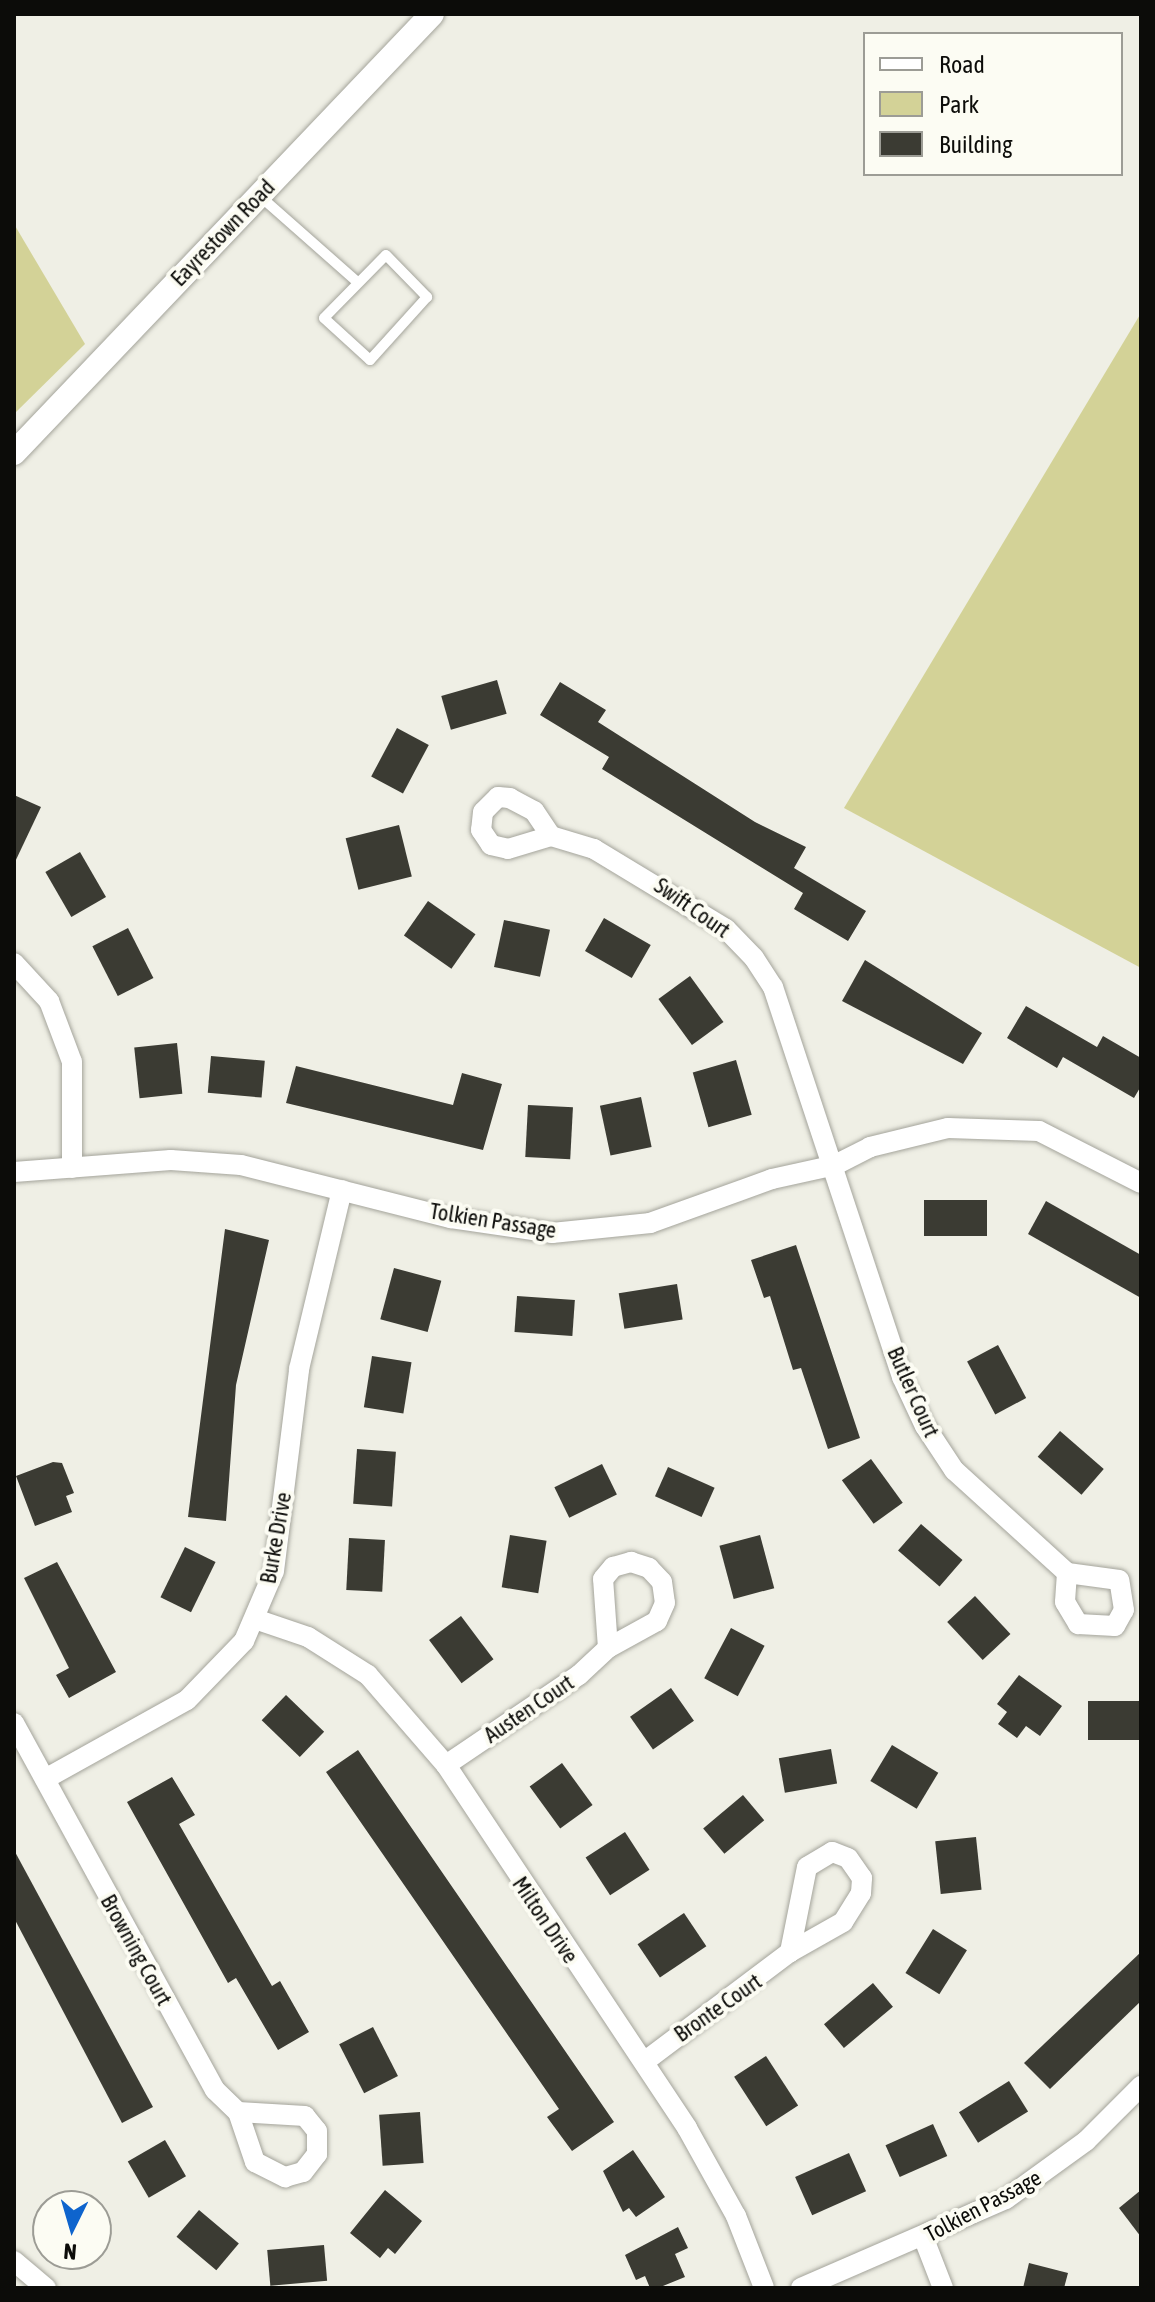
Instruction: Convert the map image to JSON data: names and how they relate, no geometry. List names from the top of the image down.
{
  "streets": {
    "street": [
      "Eayrestown Road",
      "Swift Court",
      "Tolkien Passage",
      "Butler Court",
      "Burke Drive",
      "Austen Court",
      "Milton Drive",
      "Browning Court",
      "Bronte Court"
    ]
  },
  "crossings": [
    ["Swift Court", "Tolkien Passage"],
    ["Swift Court", "Butler Court"],
    ["Tolkien Passage", "Butler Court"],
    ["Tolkien Passage", "Burke Drive"],
    ["Burke Drive", "Milton Drive"],
    ["Burke Drive", "Browning Court"],
    ["Austen Court", "Milton Drive"],
    ["Milton Drive", "Bronte Court"]
  ],
  "legend": ["Road", "Park", "Building"],
  "north": "bottom"
}
